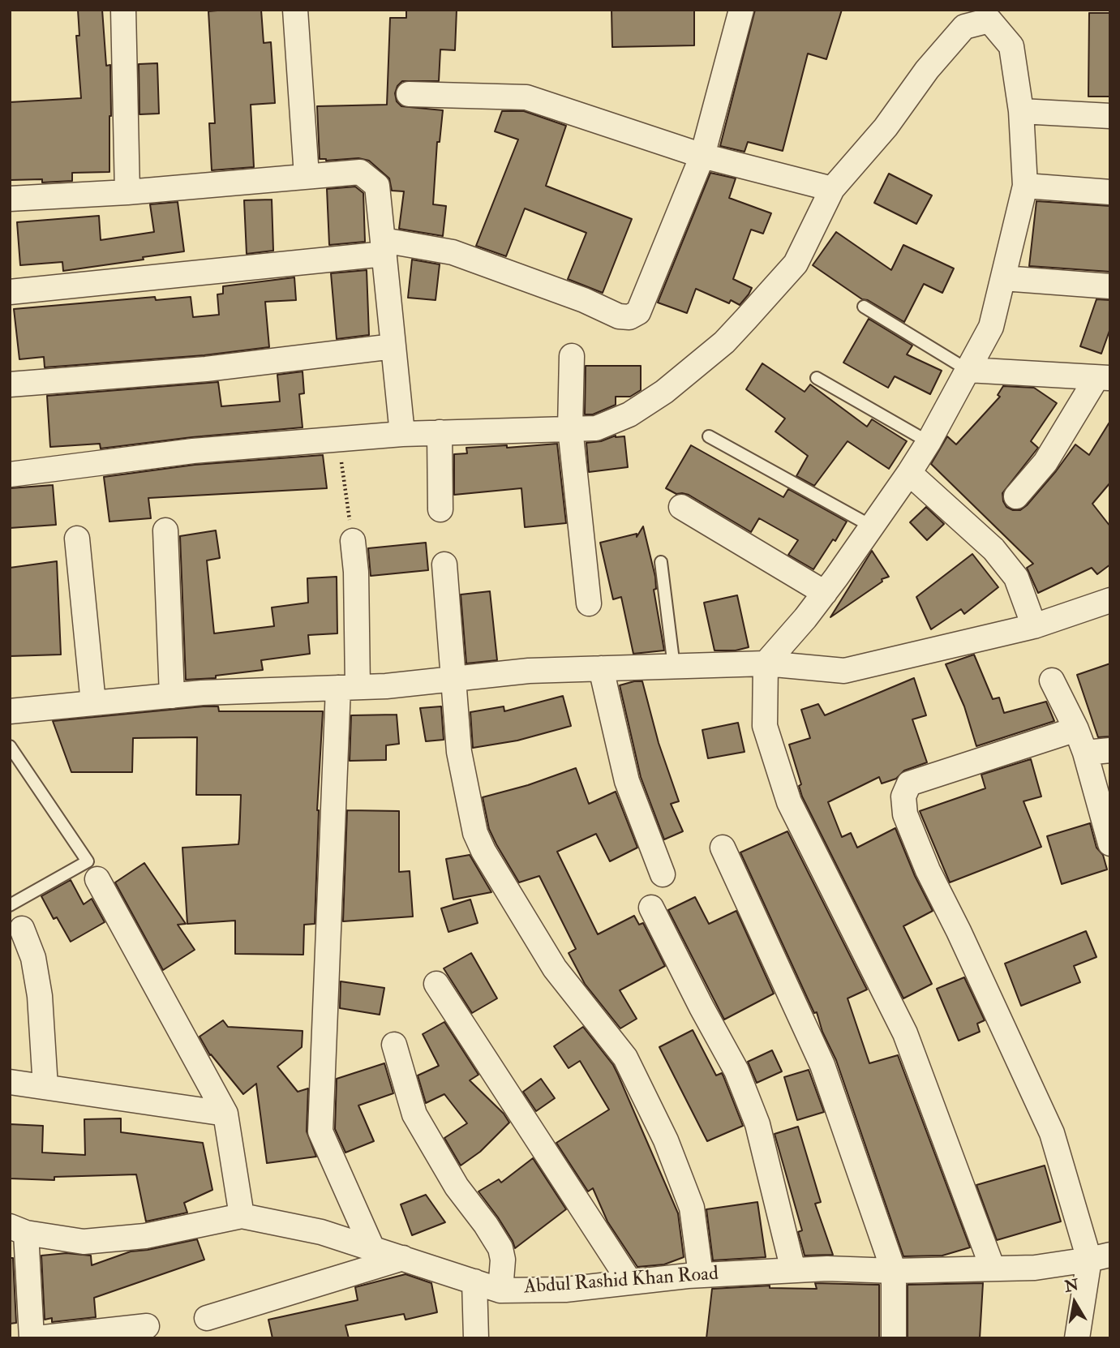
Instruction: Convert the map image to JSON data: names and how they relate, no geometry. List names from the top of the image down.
{
  "streets": {
    "street": ["Abdul Rashid Khan Road"]
  },
  "north": "top"
}
